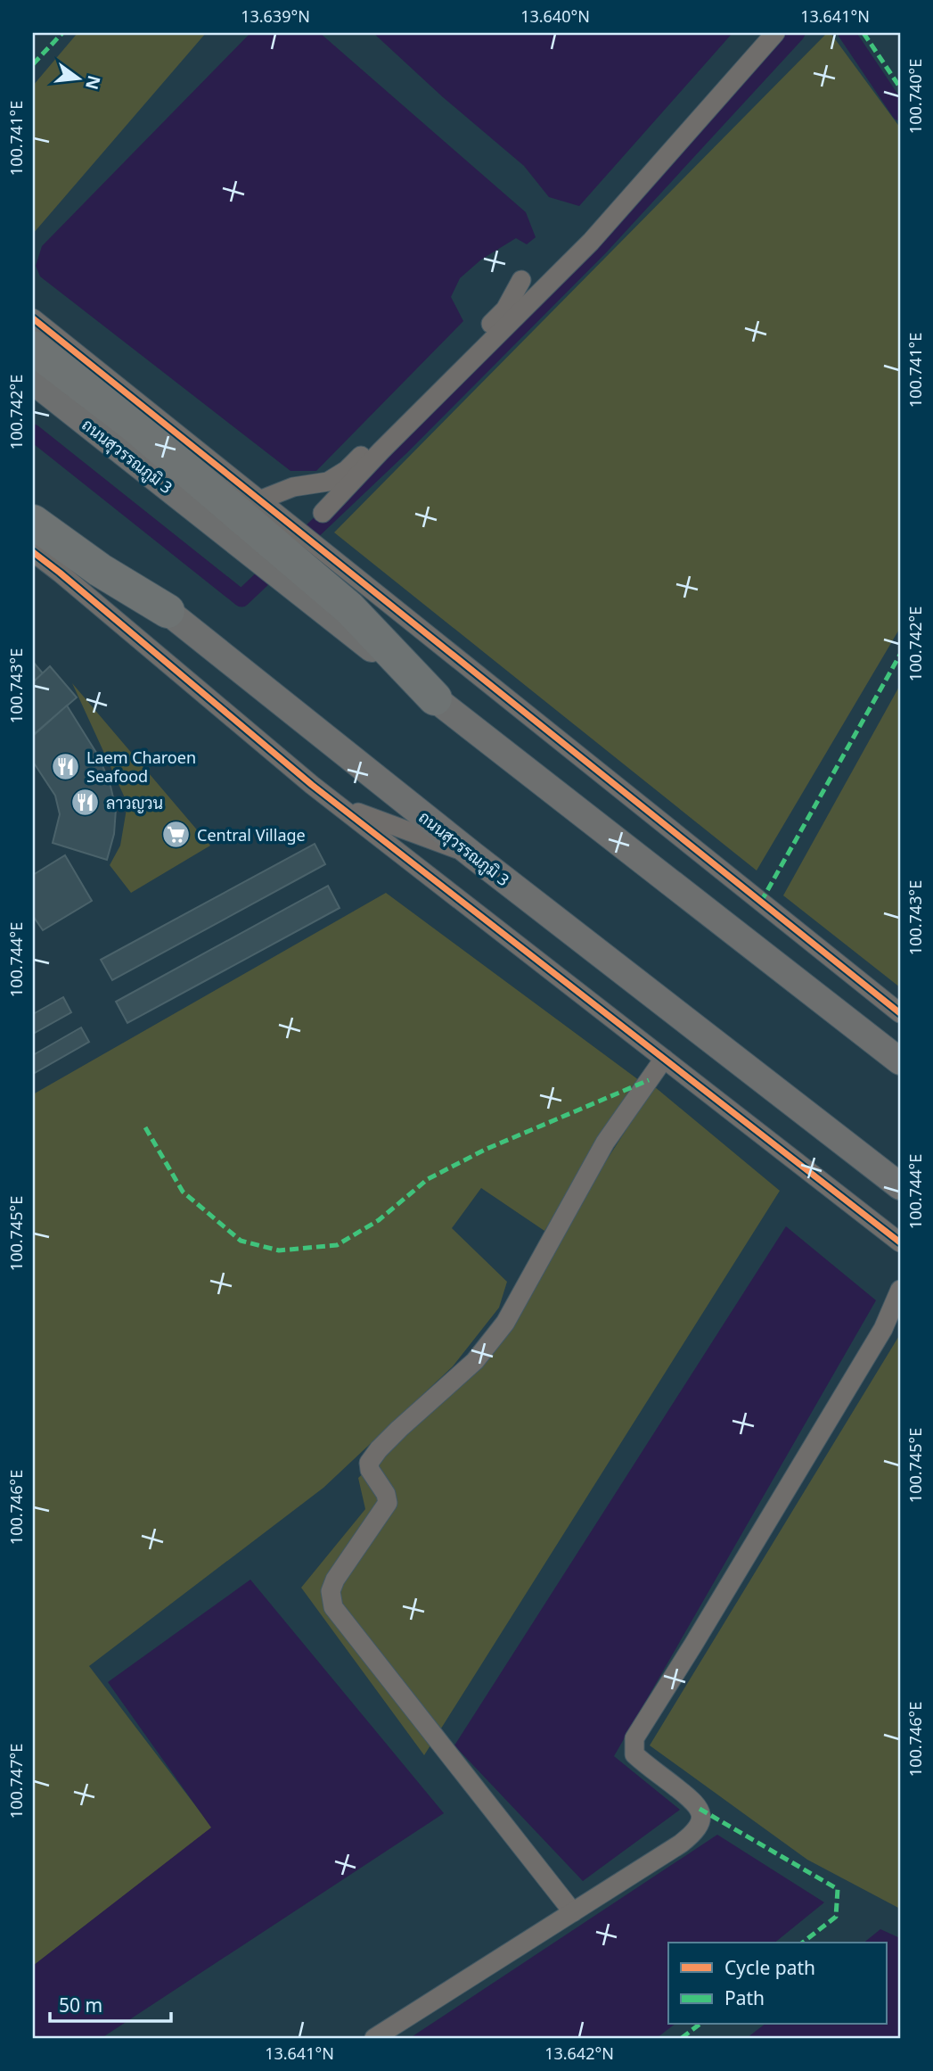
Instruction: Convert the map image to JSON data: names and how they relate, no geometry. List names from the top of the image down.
{
  "streets": {
    "main road": ["ถนนสุวรรณภูมิ 3"]
  },
  "places": {
    "restaurant": ["Laem Charoen Seafood", "ลาวญวน"],
    "supermarket": ["Central Village"]
  },
  "legend": ["Cycle path", "Path"],
  "scale_bar": "50 m",
  "north": "right",
  "coordinates": [
    "13.639°N",
    "13.640°N",
    "13.641°N",
    "100.740°E",
    "100.741°E",
    "100.742°E",
    "100.743°E",
    "100.744°E",
    "100.745°E",
    "100.746°E",
    "100.747°E",
    "13.642°N"
  ]
}
